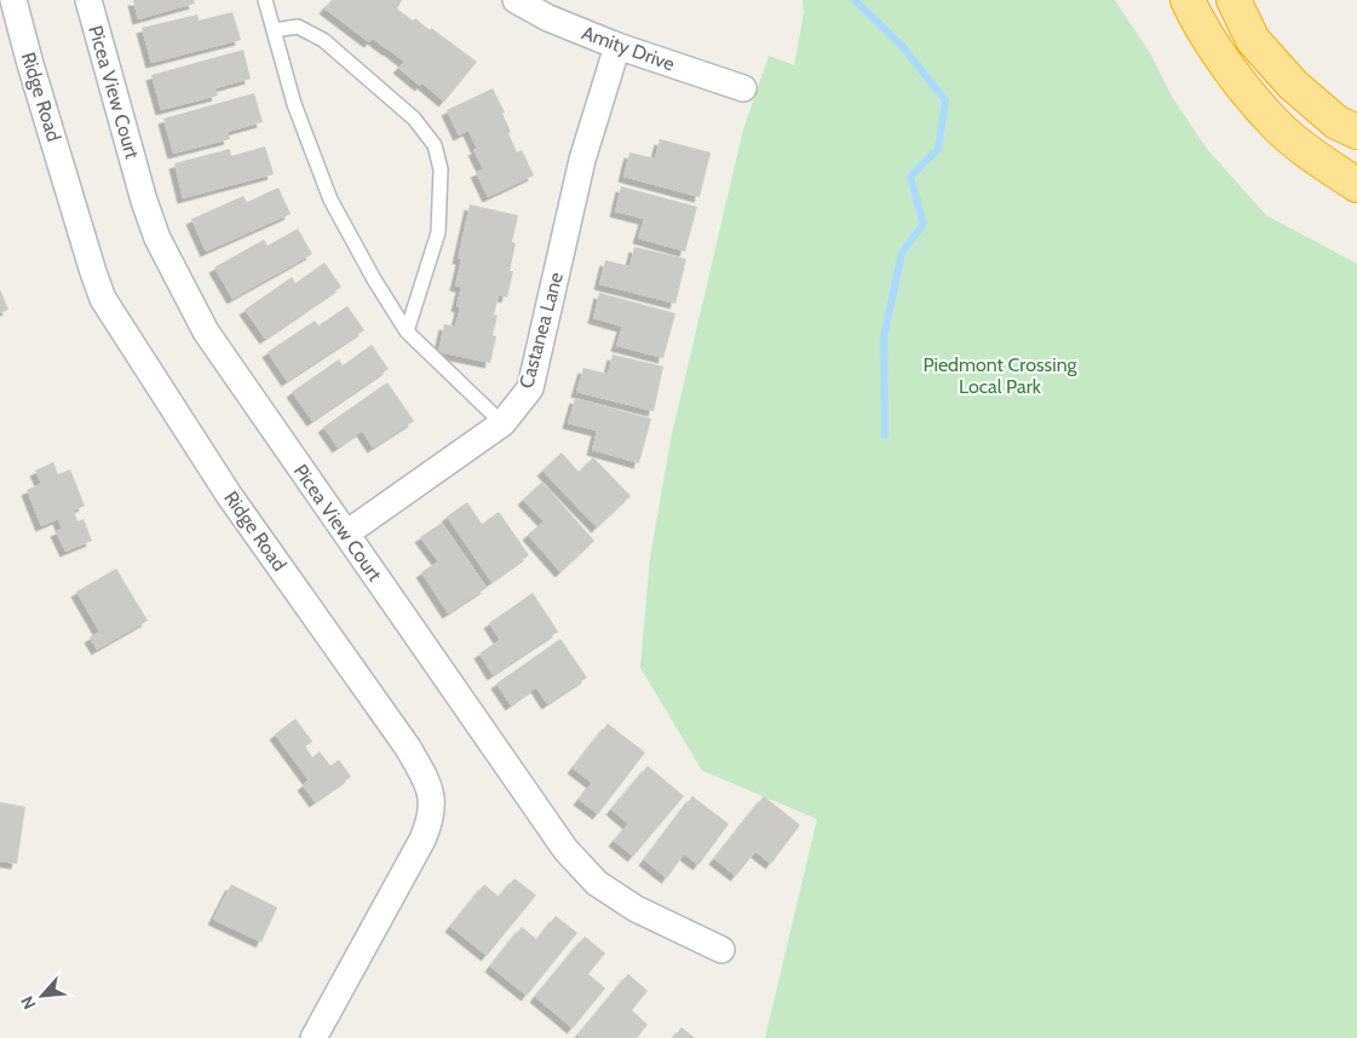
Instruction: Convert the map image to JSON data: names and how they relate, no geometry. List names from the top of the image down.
{
  "streets": {
    "street": [
      "Amity Drive",
      "Picea View Court",
      "Ridge Road",
      "Castanea Lane"
    ]
  },
  "crossings": [
    ["Amity Drive", "Castanea Lane"],
    ["Picea View Court", "Castanea Lane"]
  ],
  "parks": ["Piedmont Crossing Local Park"],
  "north": "bottom left"
}
